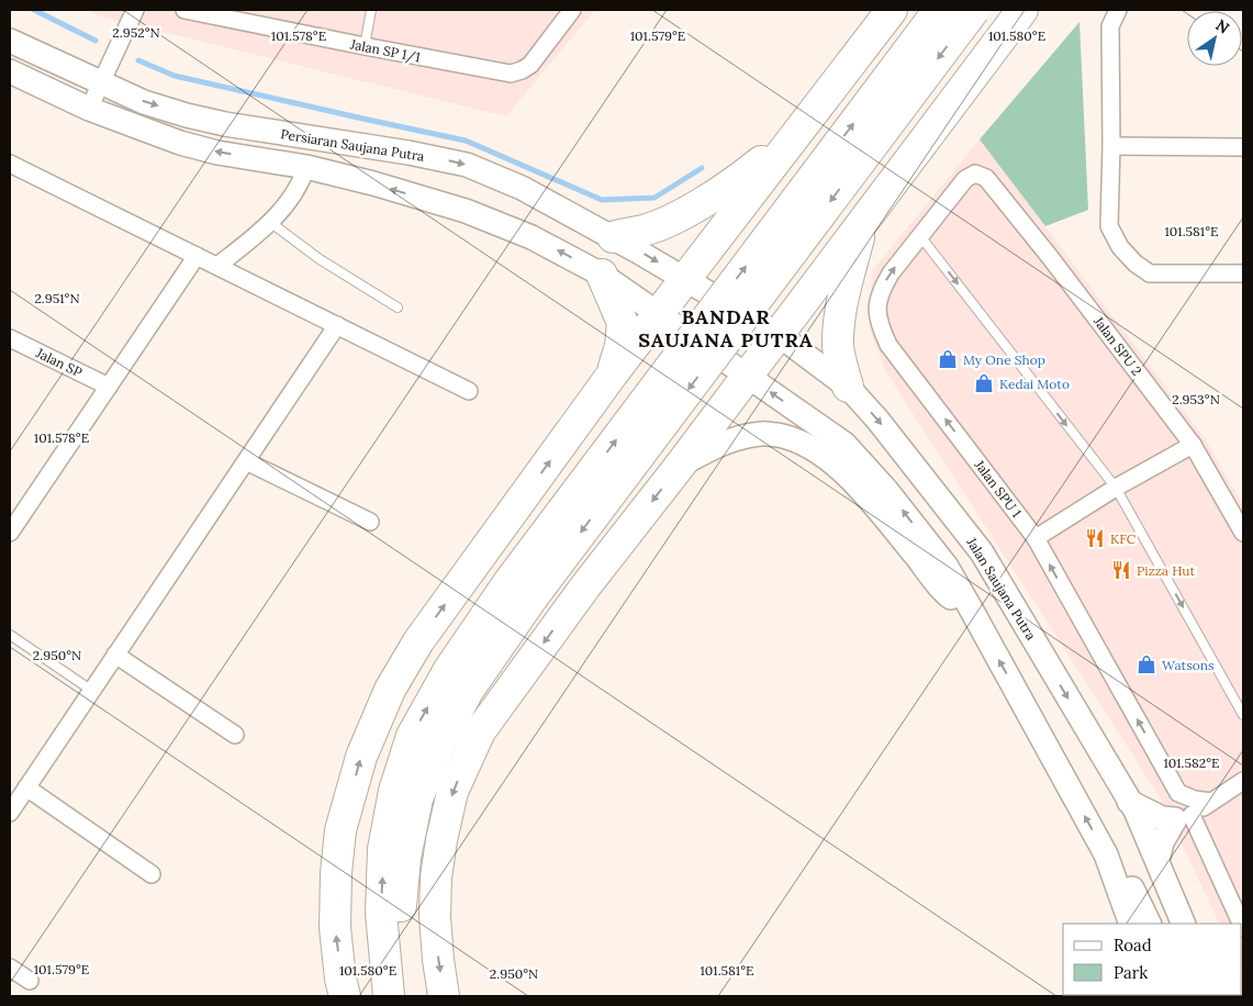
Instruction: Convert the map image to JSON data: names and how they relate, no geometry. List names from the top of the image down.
{
  "streets": {
    "main road": ["Persiaran Saujana Putra", "Jalan Saujana Putra"],
    "street": [
      "Jalan SP 1/1",
      "Jalan SPU 2",
      "Jalan SP",
      "Jalan SPU 1"
    ]
  },
  "crossings": [
    ["Persiaran Saujana Putra", "Jalan Saujana Putra"],
    ["Jalan SPU 2", "Jalan SPU 1"]
  ],
  "one_way": ["Jalan SPU 1"],
  "districts": ["BANDAR SAUJANA PUTRA"],
  "places": {
    "shop": ["My One Shop", "Kedai Moto", "Watsons"],
    "restaurant": ["KFC", "Pizza Hut"]
  },
  "legend": ["Road", "Park"],
  "north": "top right",
  "coordinates": [
    "2.952°N",
    "101.578°E",
    "101.579°E",
    "101.580°E",
    "101.581°E",
    "2.951°N",
    "2.953°N",
    "2.950°N",
    "101.582°E"
  ]
}
